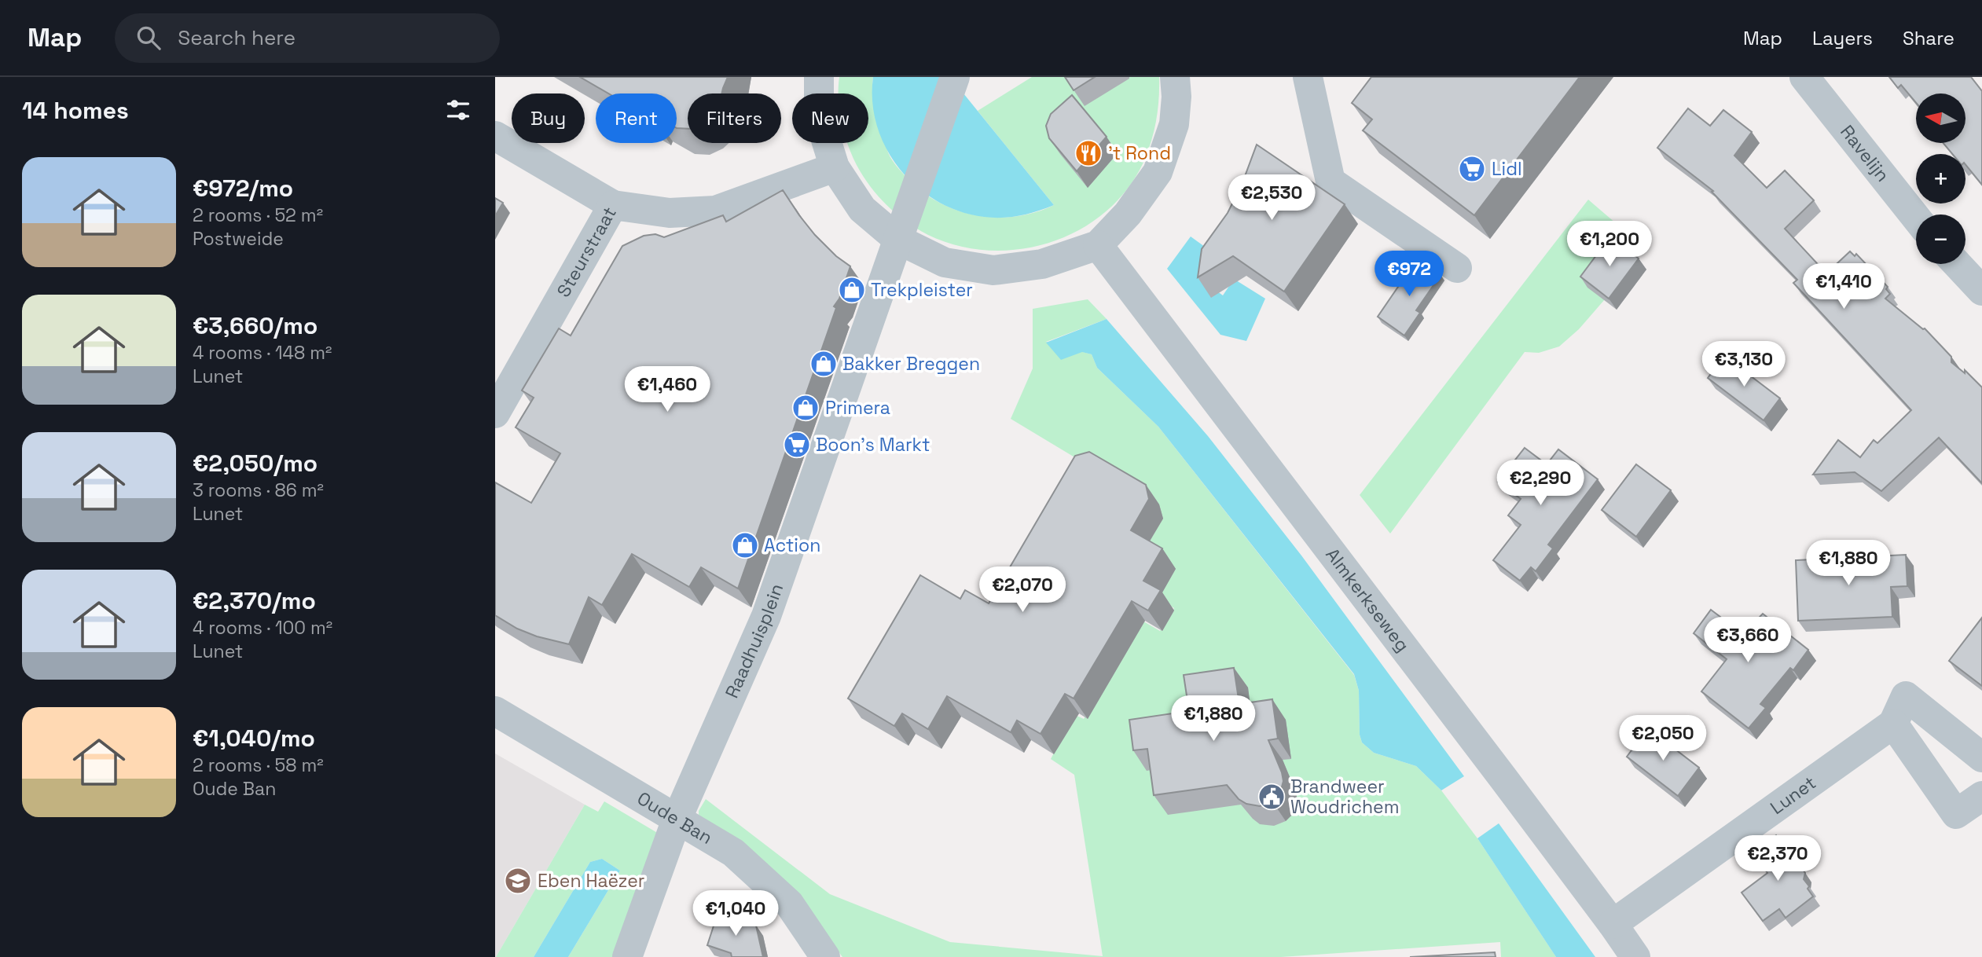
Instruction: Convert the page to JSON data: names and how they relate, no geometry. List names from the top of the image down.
{
  "streets": {
    "street": [
      "Ravelijn",
      "Steurstraat",
      "Almkerkseweg",
      "Raadhuisplein",
      "Lunet",
      "Oude Ban"
    ]
  },
  "crossings": [
    ["Almkerkseweg", "Lunet"],
    ["Raadhuisplein", "Oude Ban"]
  ],
  "places": {
    "restaurant": ["'t Rond"],
    "supermarket": ["Lidl", "Boon's Markt"],
    "shop": [
      "Trekpleister",
      "Bakker Breggen",
      "Primera",
      "Action"
    ],
    "public building": ["Brandweer Woudrichem"],
    "school or university": ["Eben Haëzer"]
  },
  "north": "left",
  "page": {
    "header": "Map",
    "search": "Search here",
    "nav": ["Map", "Layers", "Share"],
    "heading": "14 homes",
    "map_buttons": ["+", "−"],
    "chip": [
      "Buy",
      "Rent",
      "Filters",
      "New"
    ],
    "list": [
      {
        "name": "€972/mo",
        "note": "2 rooms · 52 m² · Postweide"
      },
      {
        "name": "€3,660/mo",
        "note": "4 rooms · 148 m² · Lunet"
      },
      {
        "name": "€2,050/mo",
        "note": "3 rooms · 86 m² · Lunet"
      },
      {
        "name": "€2,370/mo",
        "note": "4 rooms · 100 m² · Lunet"
      },
      {
        "name": "€1,040/mo",
        "note": "2 rooms · 58 m² · Oude Ban"
      }
    ],
    "price": [
      "€2,530",
      "€1,200",
      "€972",
      "€1,410",
      "€3,130",
      "€1,460",
      "€2,290",
      "€1,880",
      "€2,070",
      "€3,660",
      "€1,880",
      "€2,050",
      "€2,370",
      "€1,040"
    ]
  }
}
